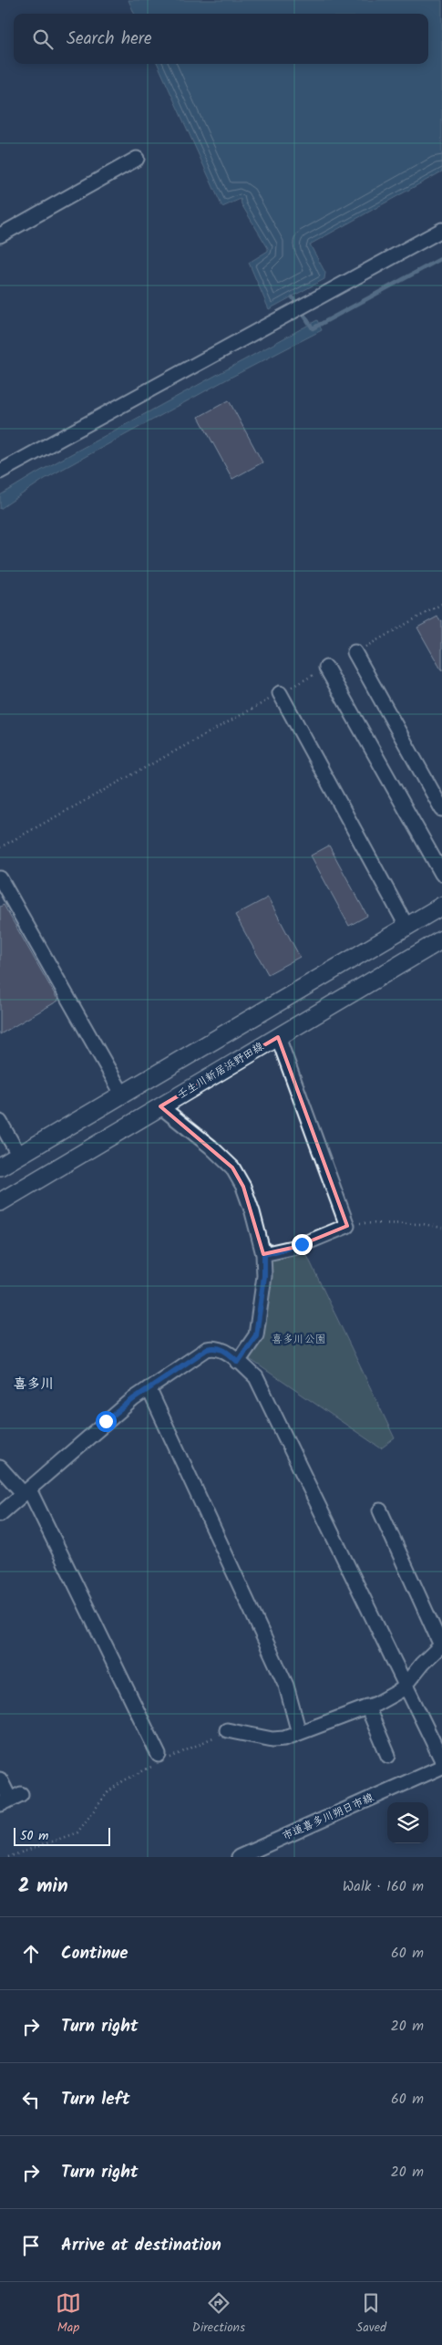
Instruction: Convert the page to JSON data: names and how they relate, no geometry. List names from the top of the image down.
{
  "streets": {
    "main road": ["壬生川新居浜野田線"],
    "street": ["市道喜多川朔日市線"]
  },
  "districts": ["喜多川"],
  "parks": ["喜多川公園"],
  "scale_bar": "50 m",
  "page": {
    "search": "Search here",
    "scale": "50 m",
    "heading": ["2 min", "Walk · 160 m"],
    "list": [
      ["Continue", "60 m"],
      ["Turn right", "20 m"],
      ["Turn left", "60 m"],
      ["Turn right", "20 m"],
      "Arrive at destination"
    ],
    "nav": ["Map", "Directions", "Saved"]
  }
}
